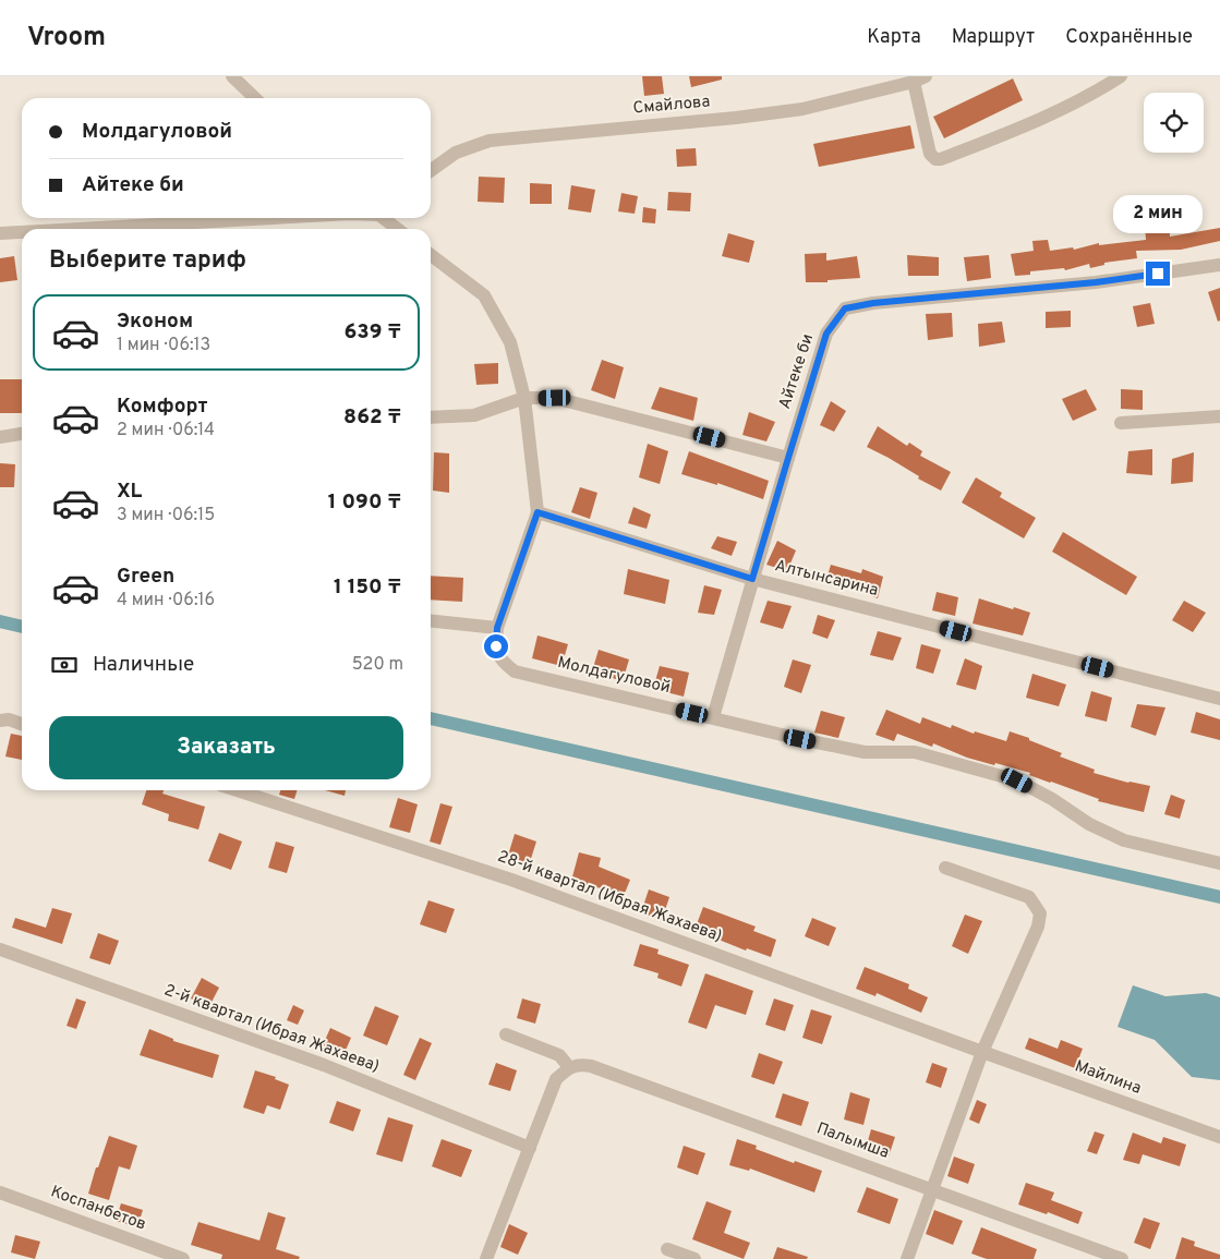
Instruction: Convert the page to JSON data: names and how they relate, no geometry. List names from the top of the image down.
{
  "streets": {
    "street": [
      "Смайлова",
      "Айтеке би",
      "Алтынсарина",
      "Молдагуловой",
      "28-й квартал (Ибрая Жахаева)",
      "2-й квартал (Ибрая Жахаева)",
      "Майлина",
      "Палымша",
      "Коспанбетов"
    ]
  },
  "crossings": [
    ["Айтеке би", "Алтынсарина"],
    ["Айтеке би", "Молдагуловой"],
    ["Алтынсарина", "Молдагуловой"],
    ["28-й квартал (Ибрая Жахаева)", "Майлина"]
  ],
  "page": {
    "header": "Vroom",
    "nav": ["Карта", "Маршрут", "Сохранённые"],
    "banner": ["Молдагуловой", "Айтеке би"],
    "bubble": "2 мин",
    "heading": "Выберите тариф",
    "list": [
      {
        "name": "Эконом",
        "note": "1 мин · 06:13",
        "value": "639 ₸"
      },
      {
        "name": "Комфорт",
        "note": "2 мин · 06:14",
        "value": "862 ₸"
      },
      {
        "name": "XL",
        "note": "3 мин · 06:15",
        "value": "1 090 ₸"
      },
      {
        "name": "Green",
        "note": "4 мин · 06:16",
        "value": "1 150 ₸"
      }
    ],
    "pay": ["Наличные", "520 m"],
    "buttons": "Заказать"
  }
}
